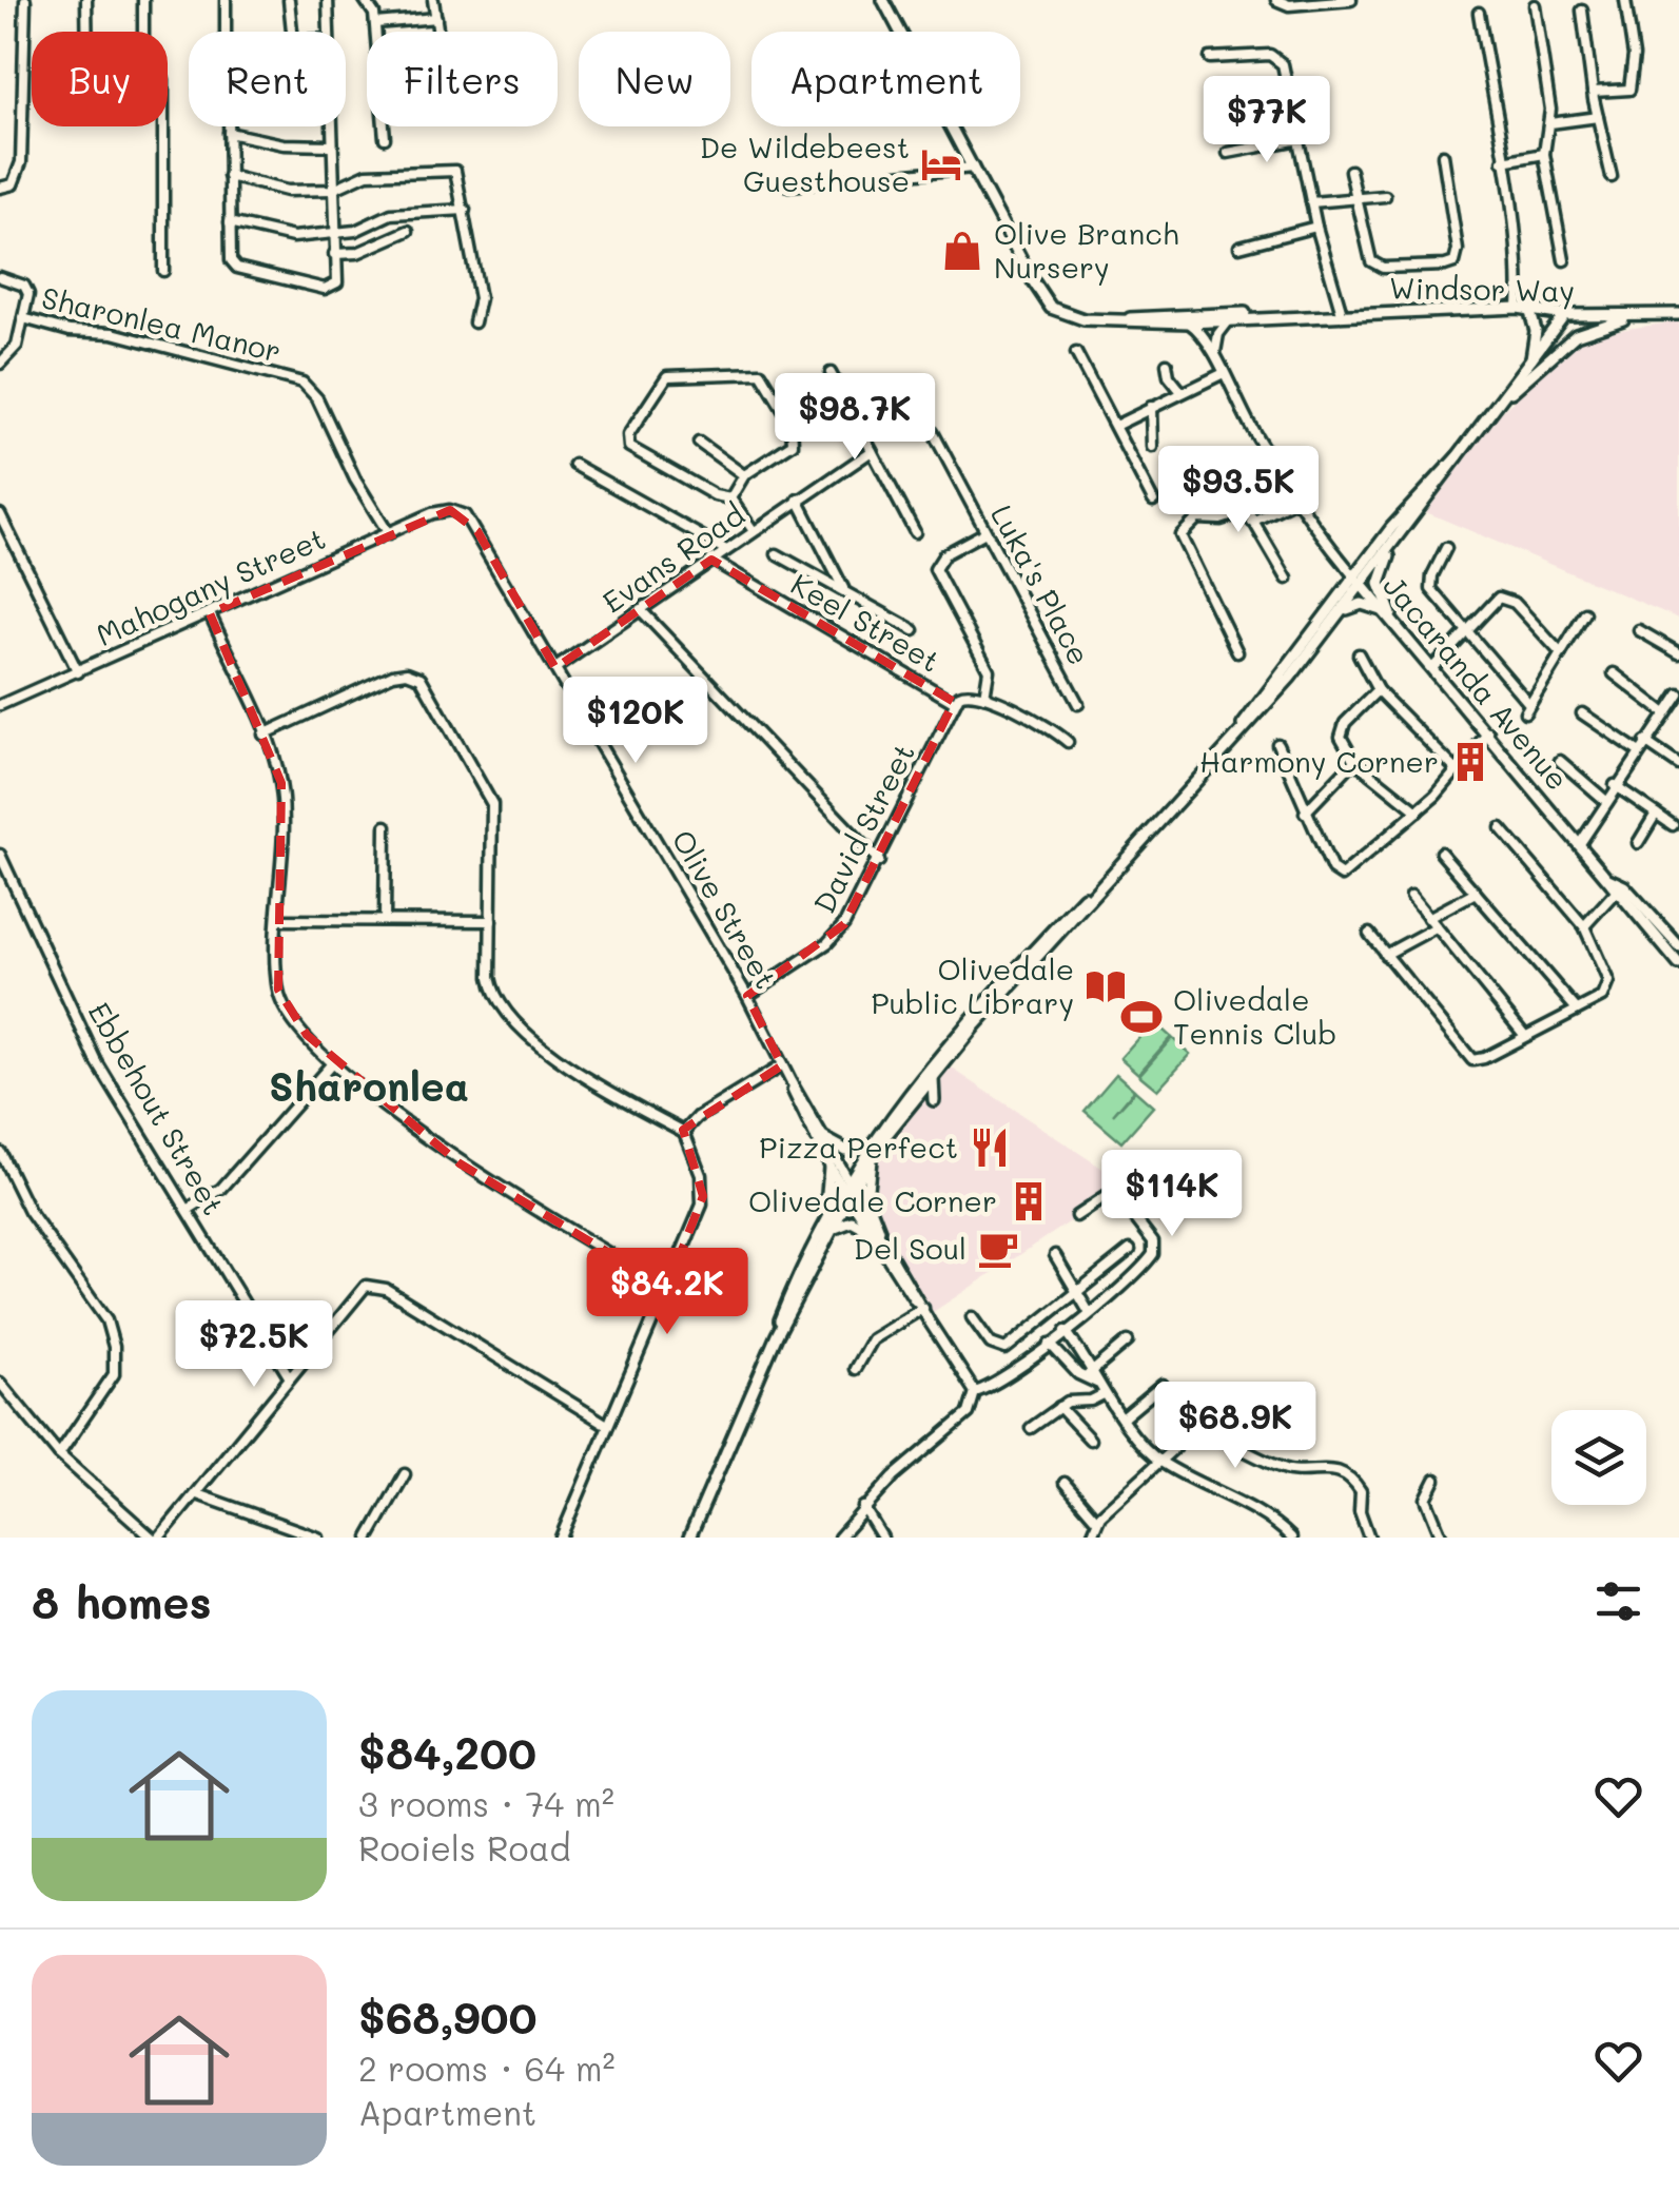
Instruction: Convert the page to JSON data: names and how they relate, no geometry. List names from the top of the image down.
{
  "streets": {
    "street": [
      "Windsor Way",
      "Sharonlea Manor",
      "Evans Road",
      "Luka's Place",
      "Mahogany Street",
      "Keel Street",
      "Jacaranda Avenue",
      "David Street",
      "Olive Street",
      "Ebbehout Street"
    ]
  },
  "crossings": [
    ["Windsor Way", "Jacaranda Avenue"],
    ["Sharonlea Manor", "Mahogany Street"],
    ["Evans Road", "Keel Street"],
    ["Evans Road", "Olive Street"],
    ["Mahogany Street", "Olive Street"],
    ["Keel Street", "David Street"],
    ["David Street", "Olive Street"]
  ],
  "districts": ["Sharonlea"],
  "places": {
    "hotel": ["De Wildebeest Guesthouse"],
    "shop": ["Olive Branch Nursery"],
    "building": ["Harmony Corner", "Olivedale Corner"],
    "library": ["Olivedale Public Library"],
    "sports": ["Olivedale Tennis Club"],
    "restaurant": ["Pizza Perfect"],
    "cafe": ["Del Soul"]
  },
  "page": {
    "chip": [
      "Buy",
      "Rent",
      "Filters",
      "New",
      "Apartment"
    ],
    "price": [
      "$77K",
      "$98.7K",
      "$93.5K",
      "$120K",
      "$114K",
      "$84.2K",
      "$72.5K",
      "$68.9K"
    ],
    "heading": "8 homes",
    "list": [
      {
        "name": "$84,200",
        "note": "3 rooms · 74 m² · Rooiels Road"
      },
      {
        "name": "$68,900",
        "note": "2 rooms · 64 m² · Apartment"
      }
    ]
  }
}
